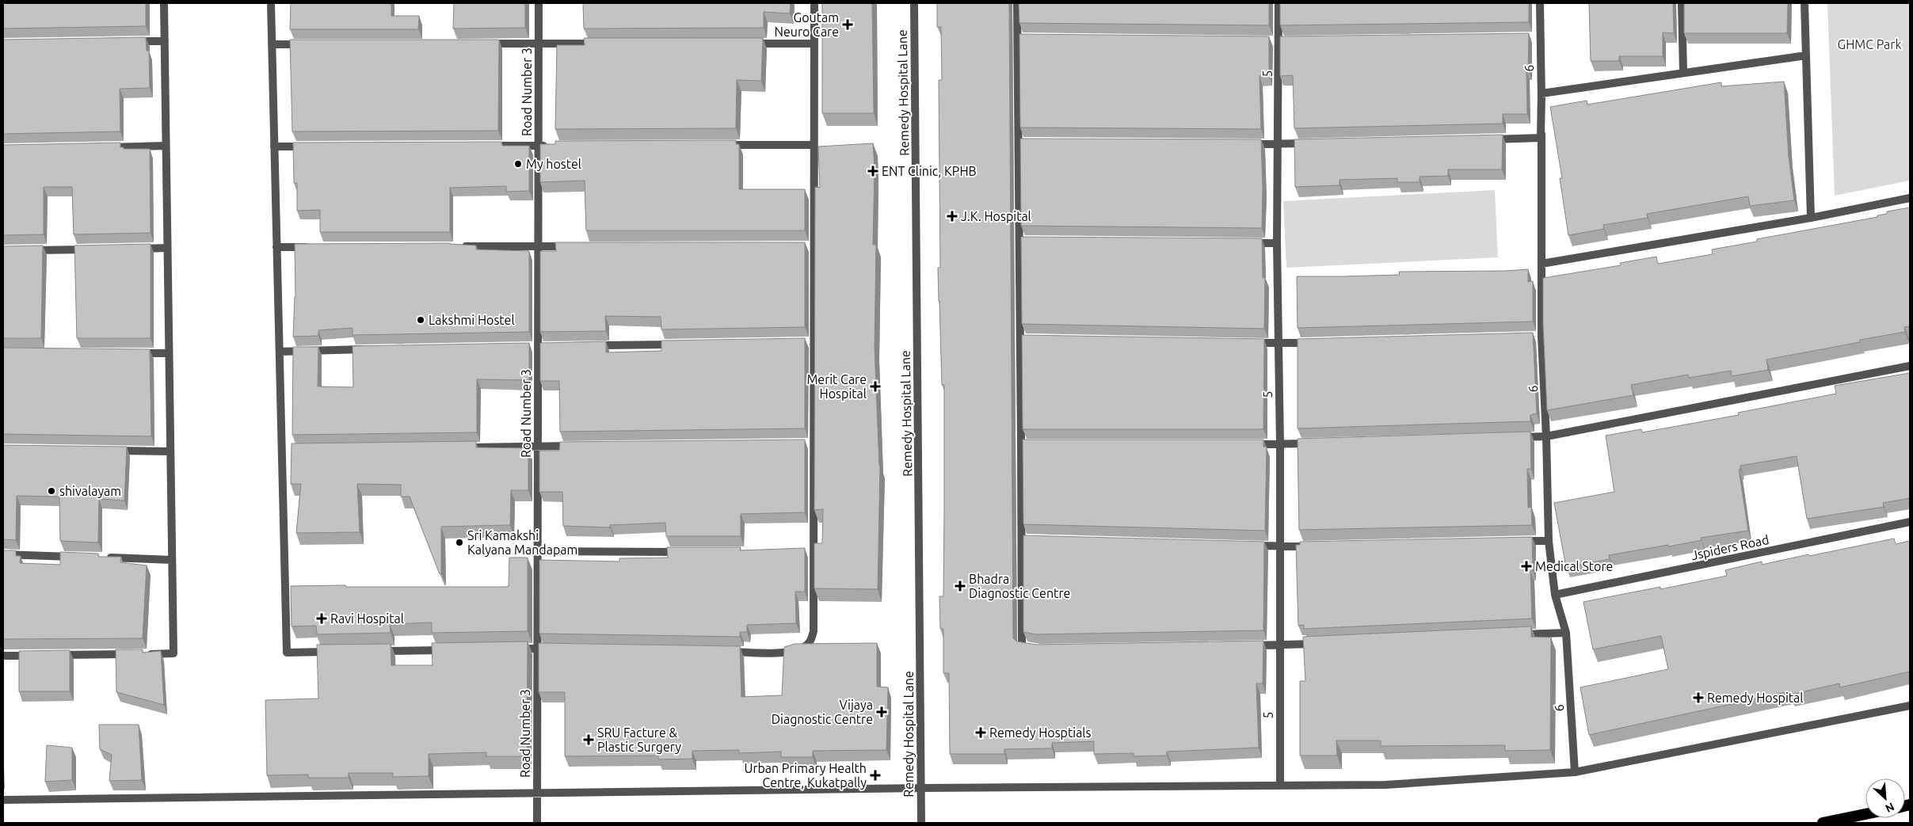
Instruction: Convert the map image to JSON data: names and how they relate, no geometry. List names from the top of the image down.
{
  "streets": {
    "street": [
      "6",
      "5",
      "Road Number 3",
      "Remedy Hospital Lane",
      "Jspiders Road"
    ]
  },
  "crossings": [
    ["6", "Jspiders Road"]
  ],
  "parks": ["GHMC Park"],
  "places": {
    "health": [
      "Goutam Neuro Care",
      "ENT Clinic, KPHB",
      "J.K. Hospital",
      "Merit Care Hospital",
      "Medical Store",
      "Bhadra Diagnostic Centre",
      "Ravi Hospital",
      "Remedy Hospital",
      "Vijaya Diagnostic Centre",
      "Remedy Hosptials",
      "SRU Facture & Plastic Surgery",
      "Urban Primary Health Centre, Kukatpally"
    ],
    "other": [
      "My hostel",
      "Lakshmi Hostel",
      "shivalayam",
      "Sri Kamakshi Kalyana Mandapam"
    ]
  },
  "north": "bottom right"
}
